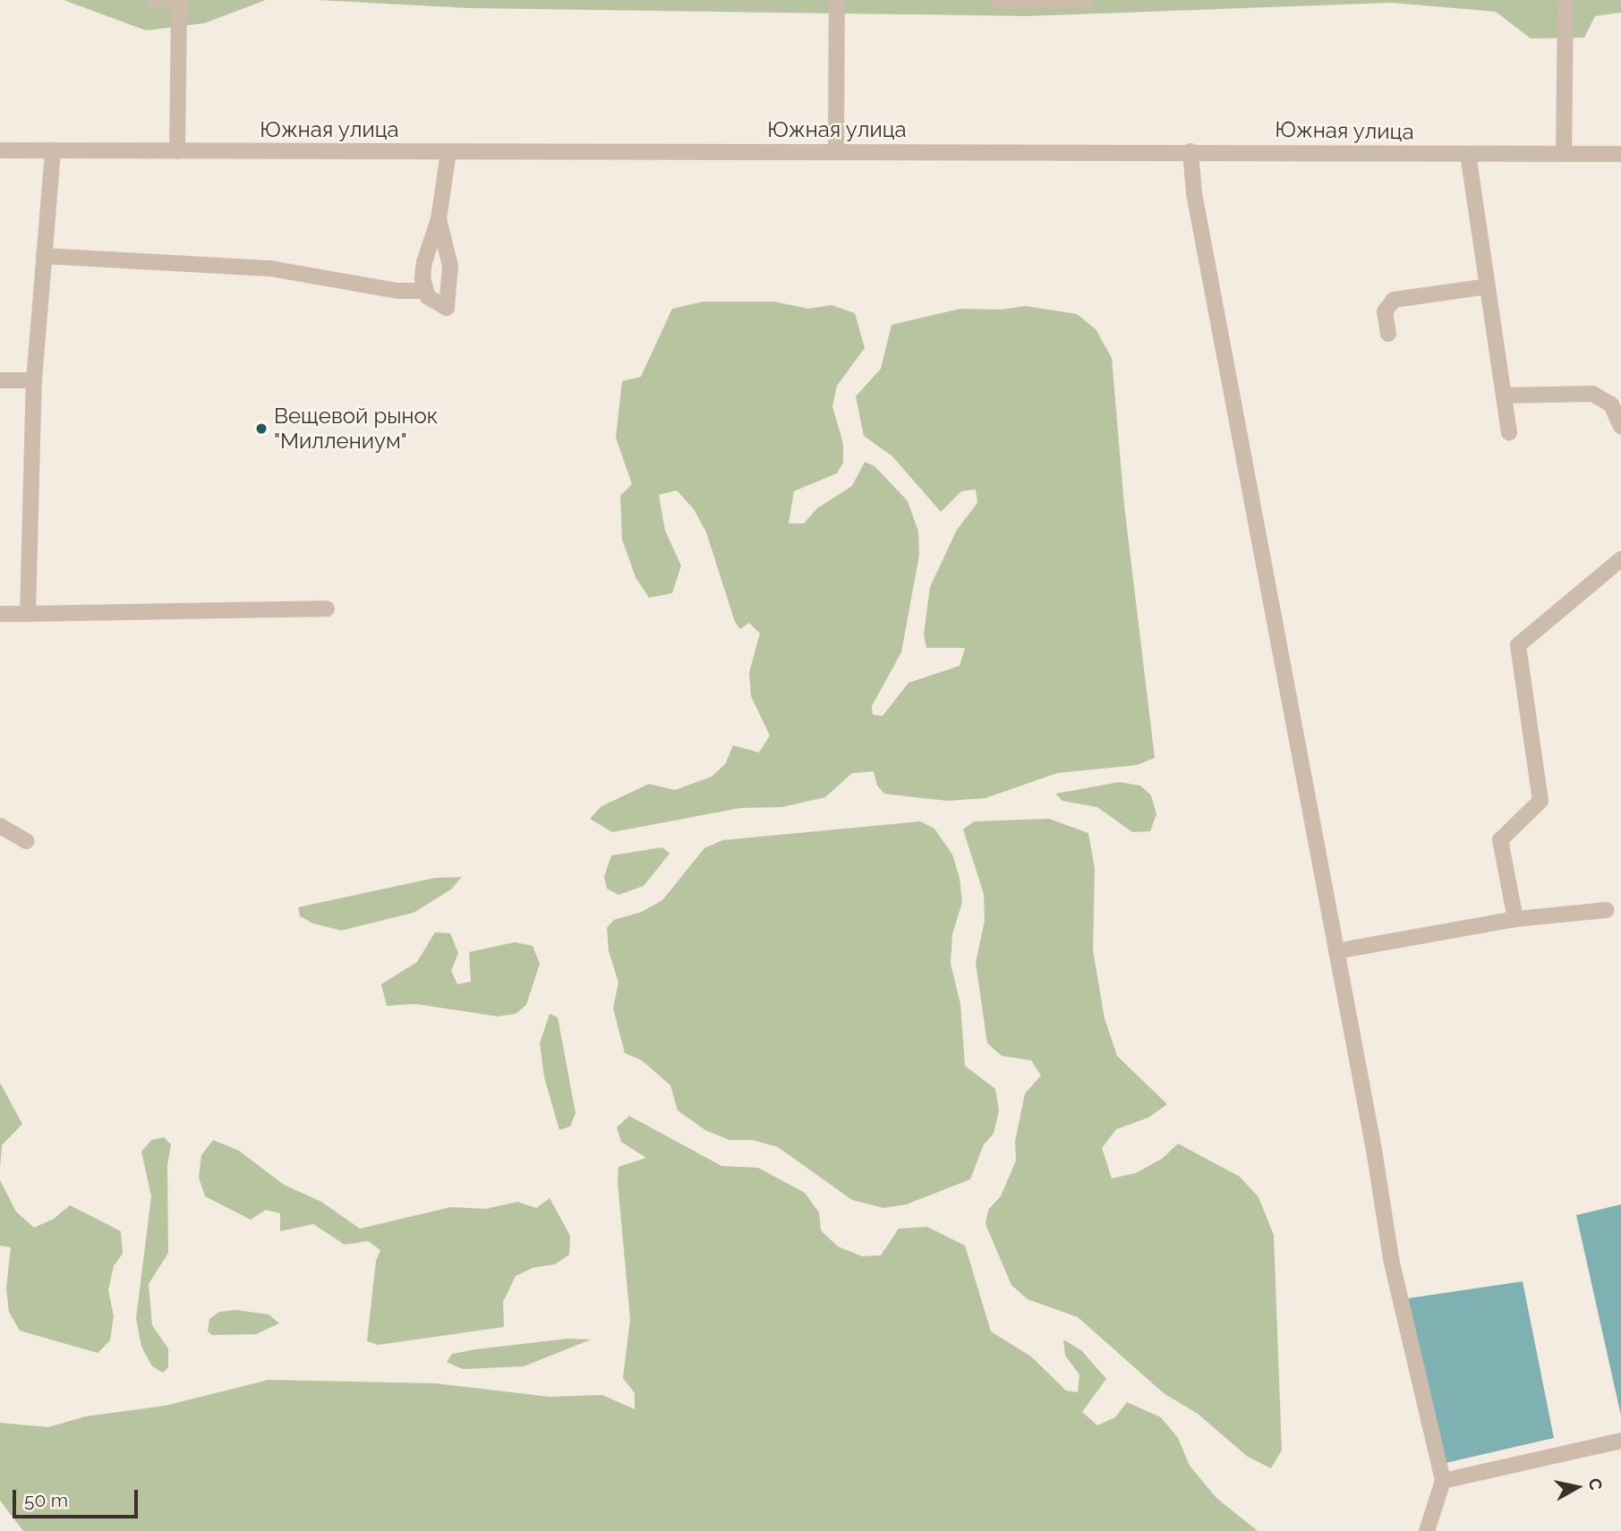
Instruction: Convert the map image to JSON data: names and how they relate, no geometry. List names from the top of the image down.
{
  "streets": {
    "street": ["Южная улица"]
  },
  "places": ["Вещевой рынок \"Миллениум\""],
  "scale_bar": "50 m",
  "north": "right"
}
